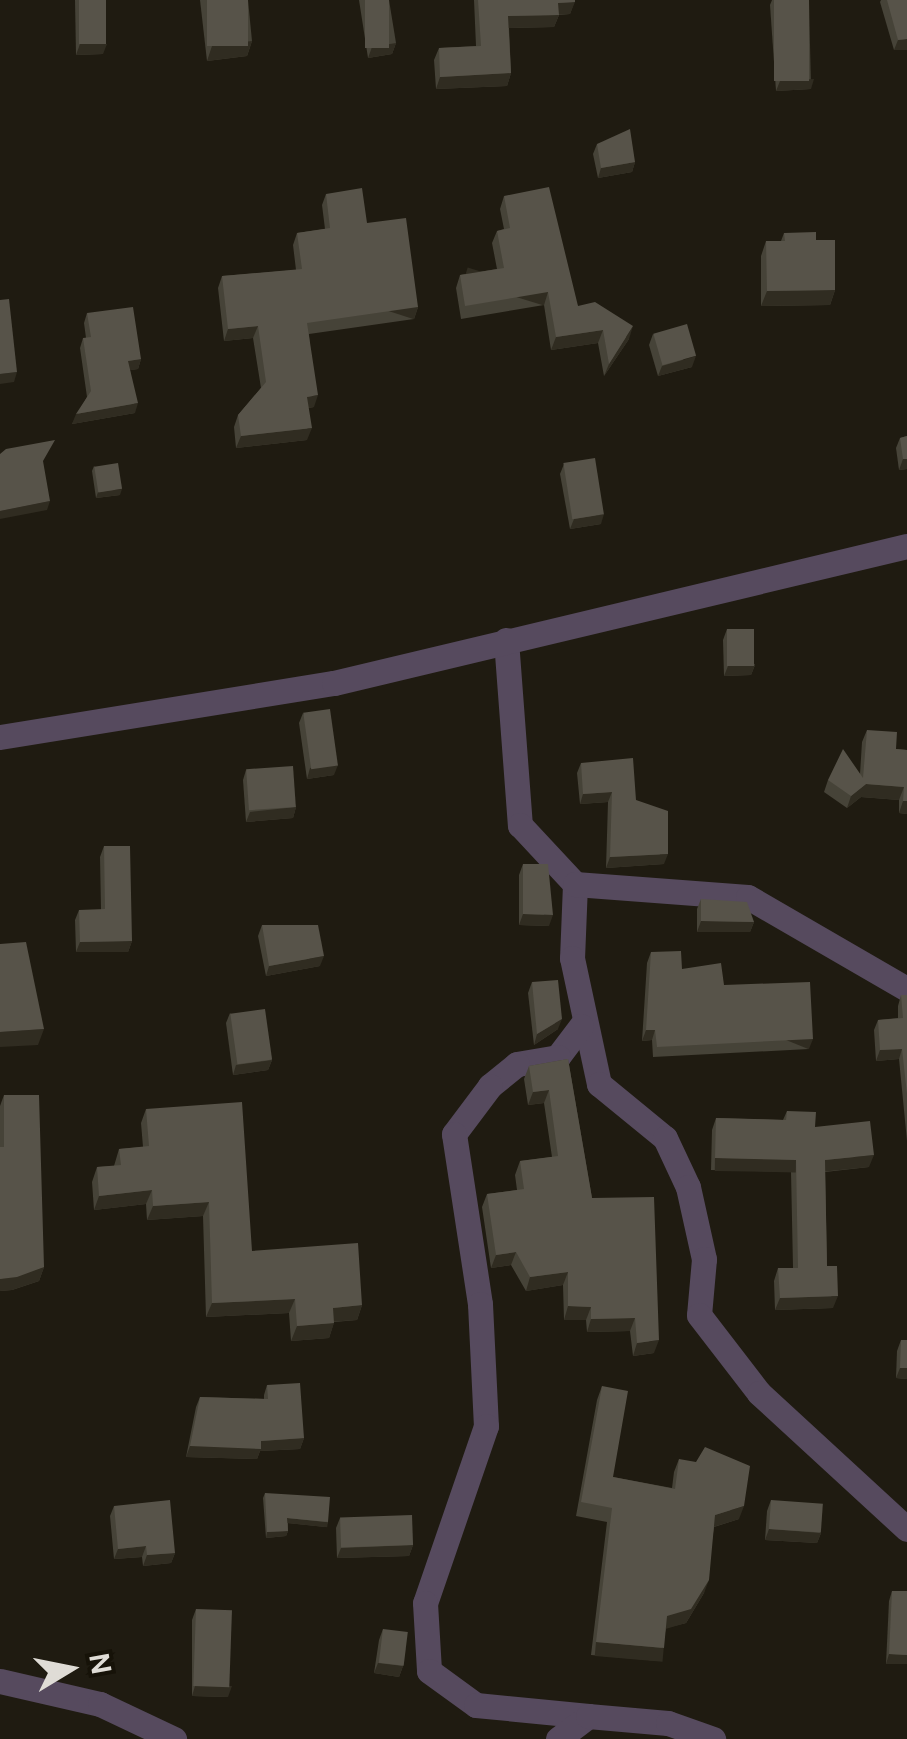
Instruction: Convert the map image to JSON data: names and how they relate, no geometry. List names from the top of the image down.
{
  "north": "right"
}
